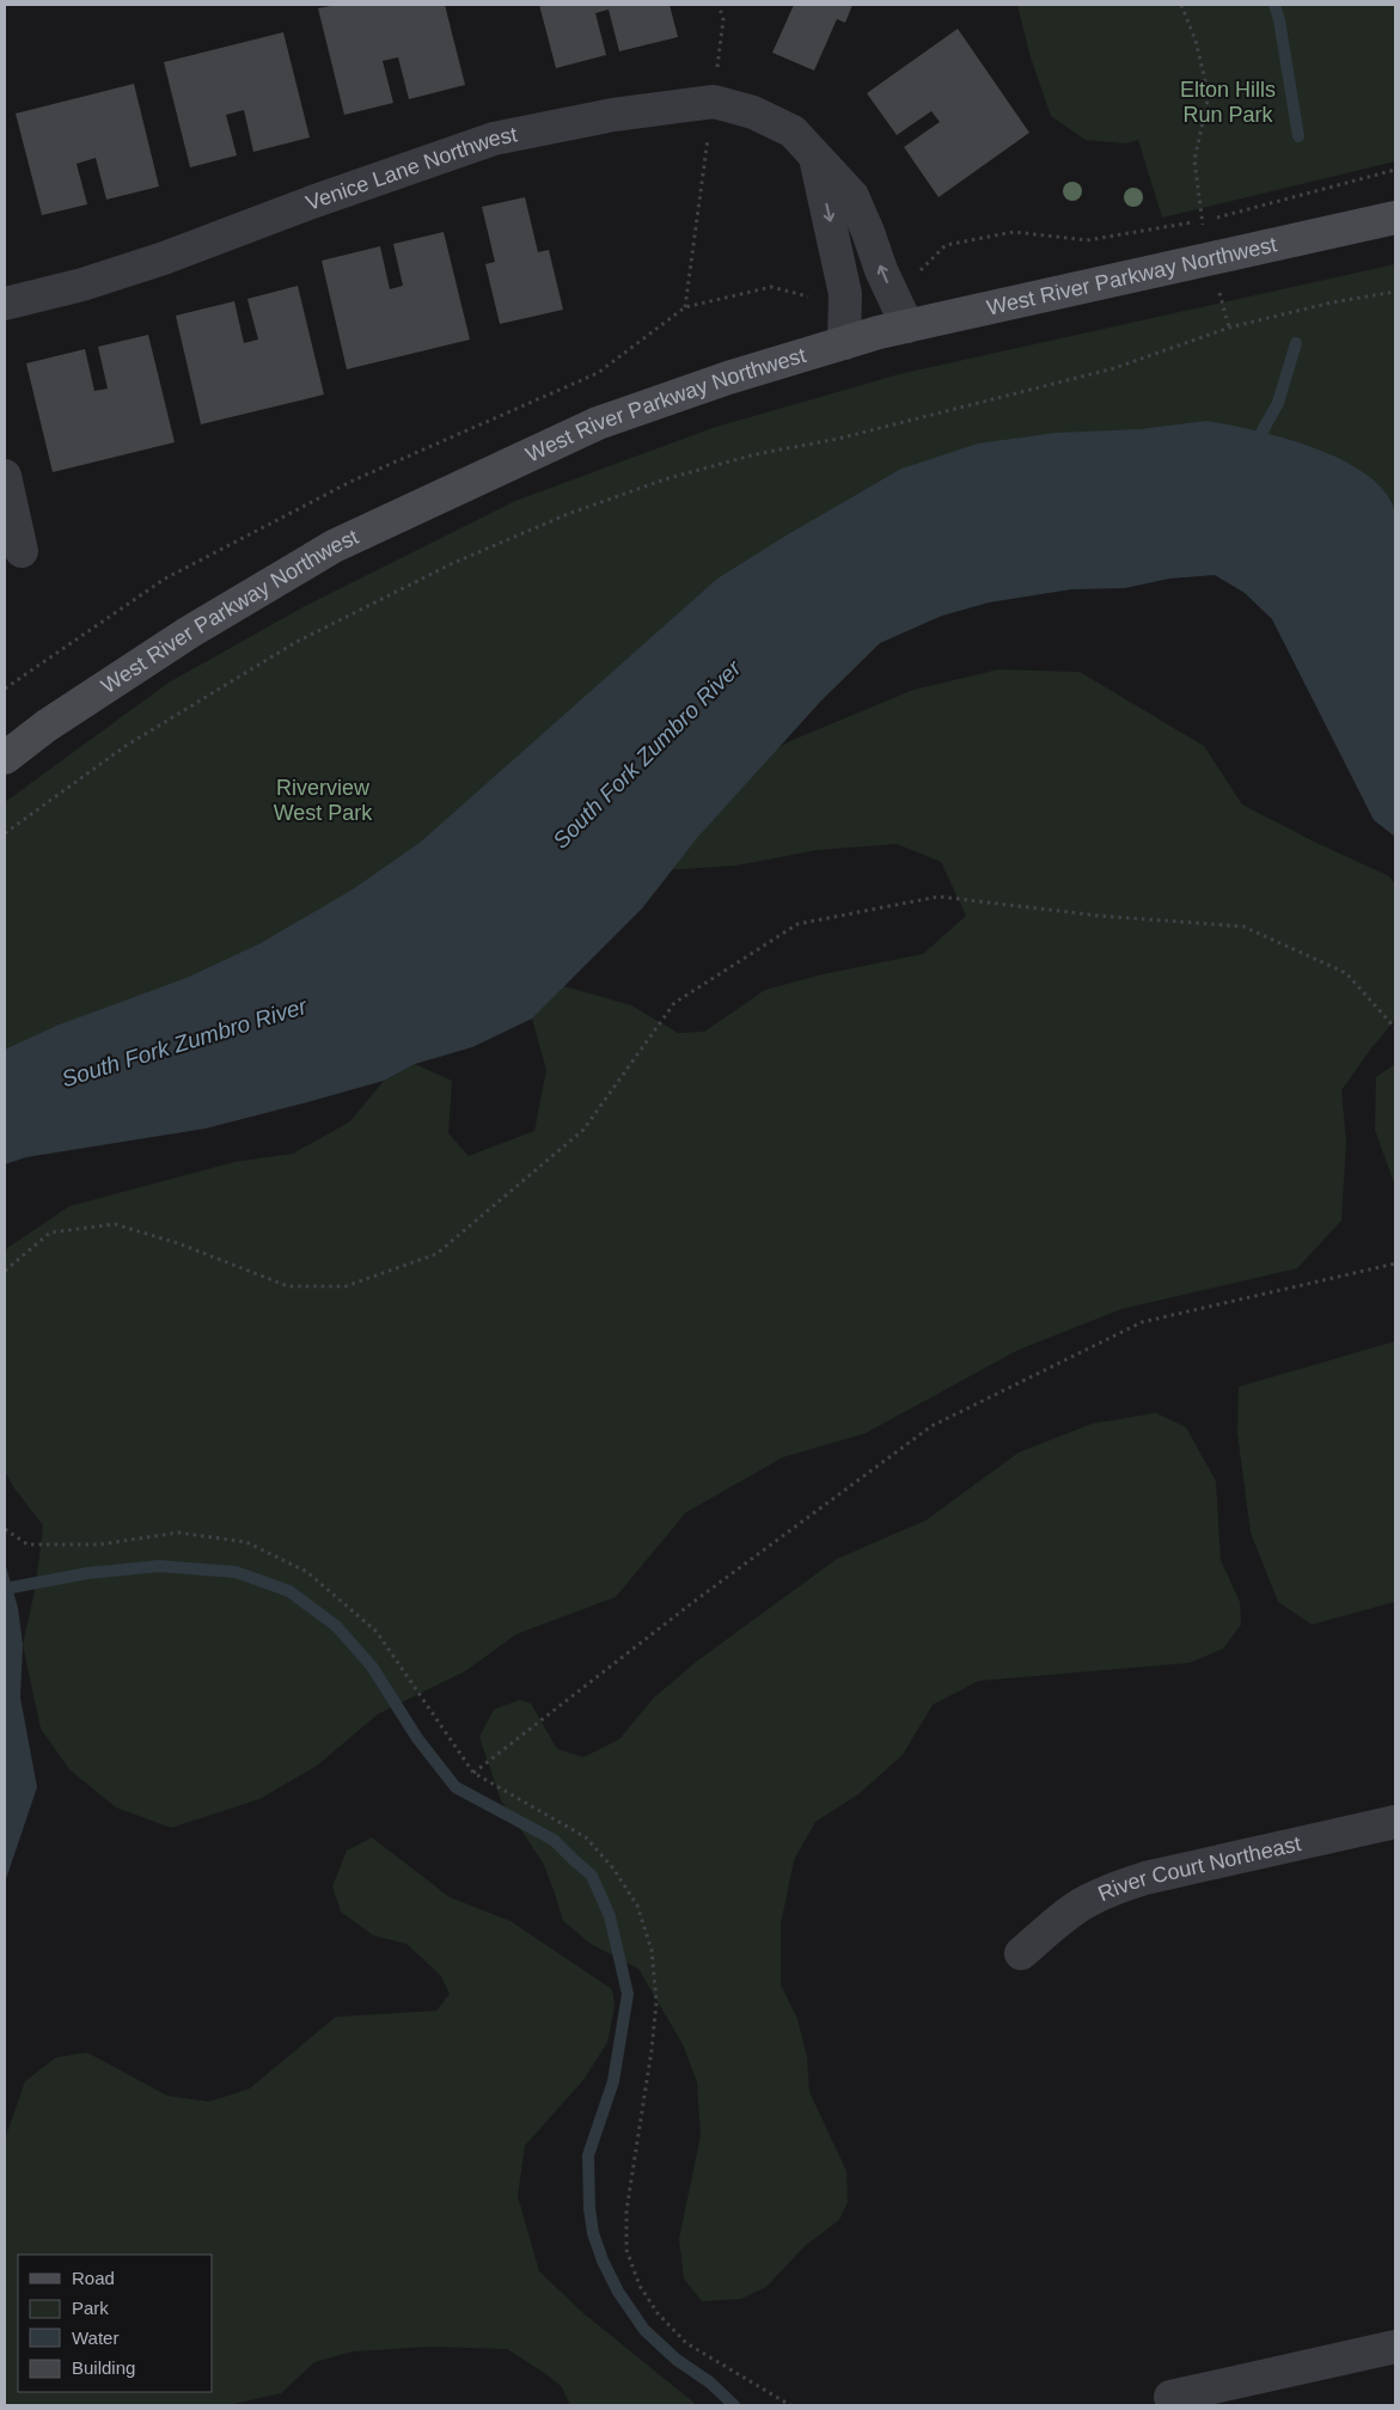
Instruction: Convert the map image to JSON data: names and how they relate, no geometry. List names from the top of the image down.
{
  "streets": {
    "main road": ["West River Parkway Northwest"],
    "street": ["Venice Lane Northwest", "River Court Northeast"]
  },
  "crossings": [
    ["Venice Lane Northwest", "West River Parkway Northwest"]
  ],
  "water": ["South Fork Zumbro River"],
  "parks": ["Elton Hills Run Park", "Riverview West Park"],
  "legend": [
    "Road",
    "Park",
    "Water",
    "Building"
  ]
}
